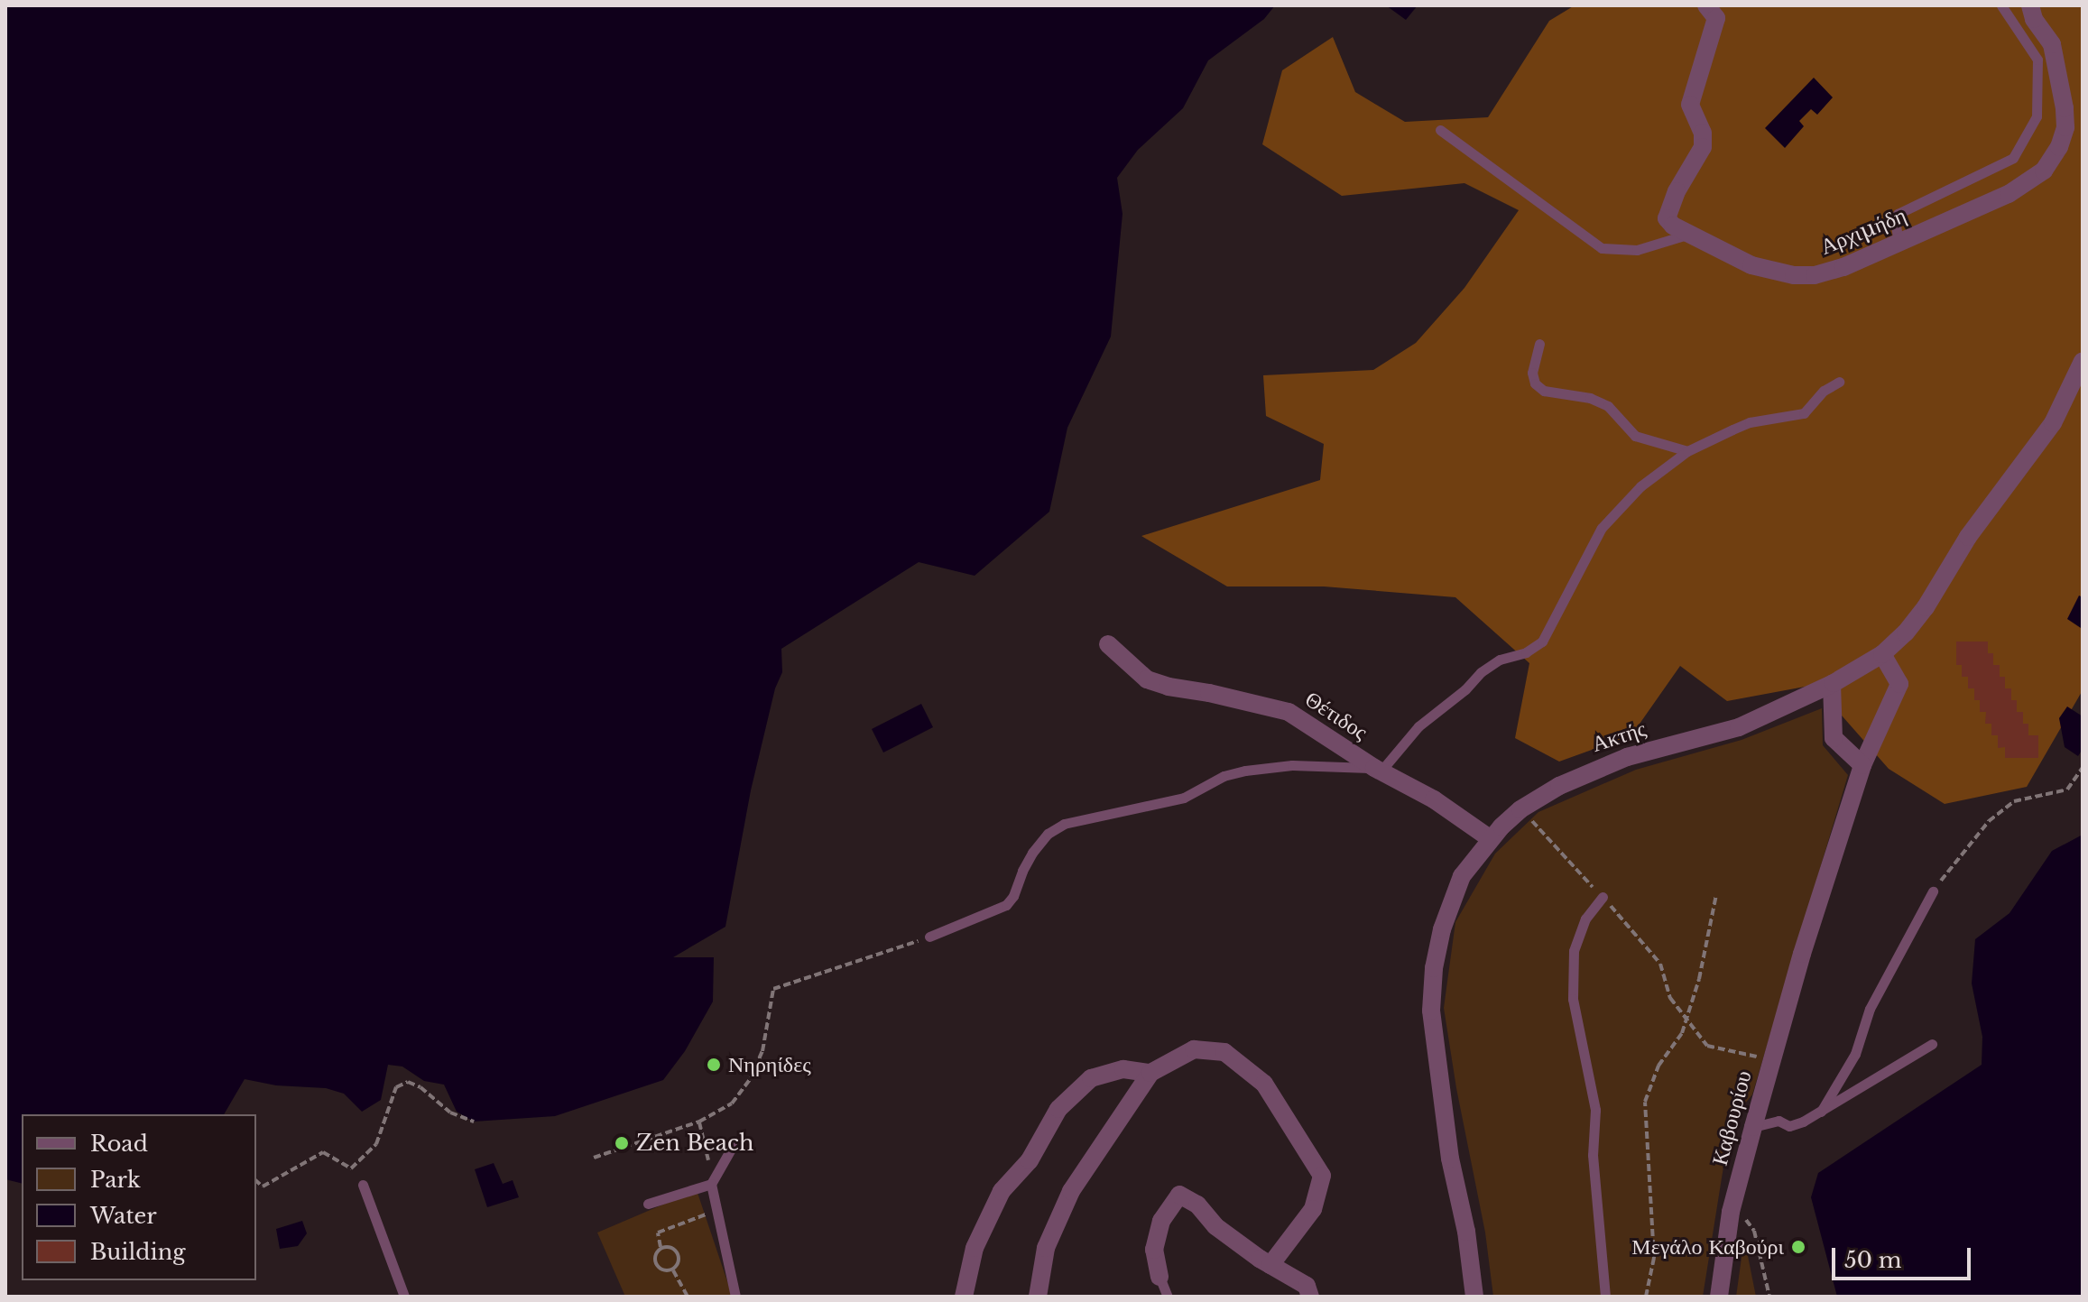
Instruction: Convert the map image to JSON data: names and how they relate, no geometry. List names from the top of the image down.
{
  "streets": {
    "street": [
      "Αρχιμήδη",
      "Θέτιδος",
      "Ακτής",
      "Καβουρίου"
    ]
  },
  "crossings": [
    ["Θέτιδος", "Ακτής"],
    ["Ακτής", "Καβουρίου"]
  ],
  "places": ["Νηρηίδες", "Zen Beach", "Μεγάλο Καβούρι"],
  "legend": [
    "Road",
    "Park",
    "Water",
    "Building"
  ],
  "scale_bar": "50 m"
}
